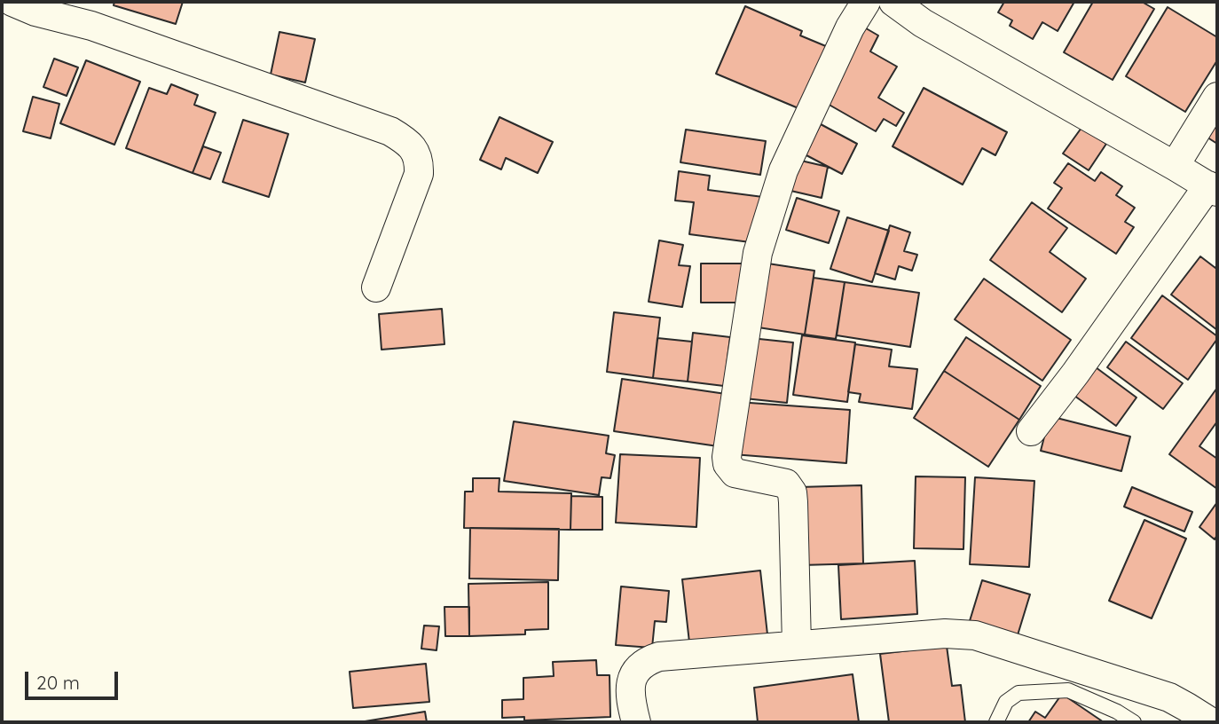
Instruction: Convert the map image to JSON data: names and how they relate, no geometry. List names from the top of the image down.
{
  "scale_bar": "20 m"
}
